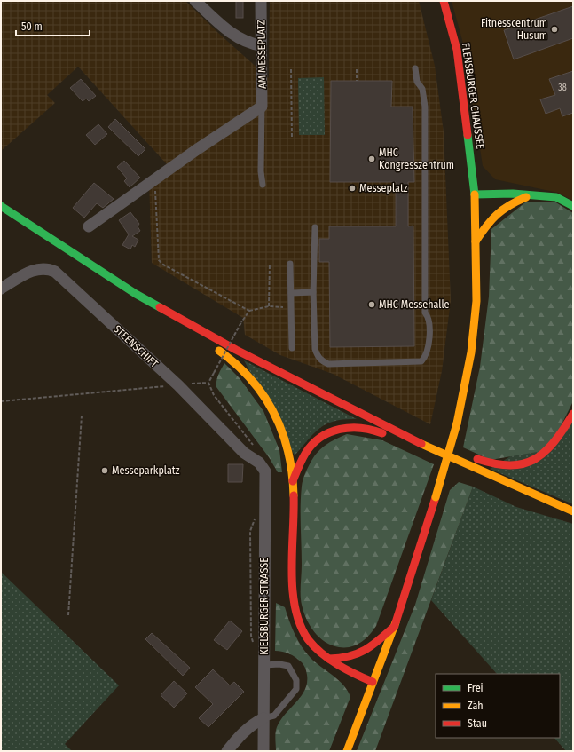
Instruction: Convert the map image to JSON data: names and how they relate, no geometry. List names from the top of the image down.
{
  "streets": {
    "main road": ["FLENSBURGER CHAUSSEE"],
    "street": ["AM MESSEPLATZ", "STEENSCHIFT", "KIELSBURGER STRASSE"]
  },
  "crossings": [
    ["STEENSCHIFT", "KIELSBURGER STRASSE"]
  ],
  "places": [
    "Fitnesscentrum Husum",
    "MHC Kongresszentrum",
    "Messeplatz",
    "MHC Messehalle",
    "Messeparkplatz"
  ],
  "house_numbers": ["38"],
  "legend": ["Frei", "Zäh", "Stau"],
  "scale_bar": "50 m"
}
